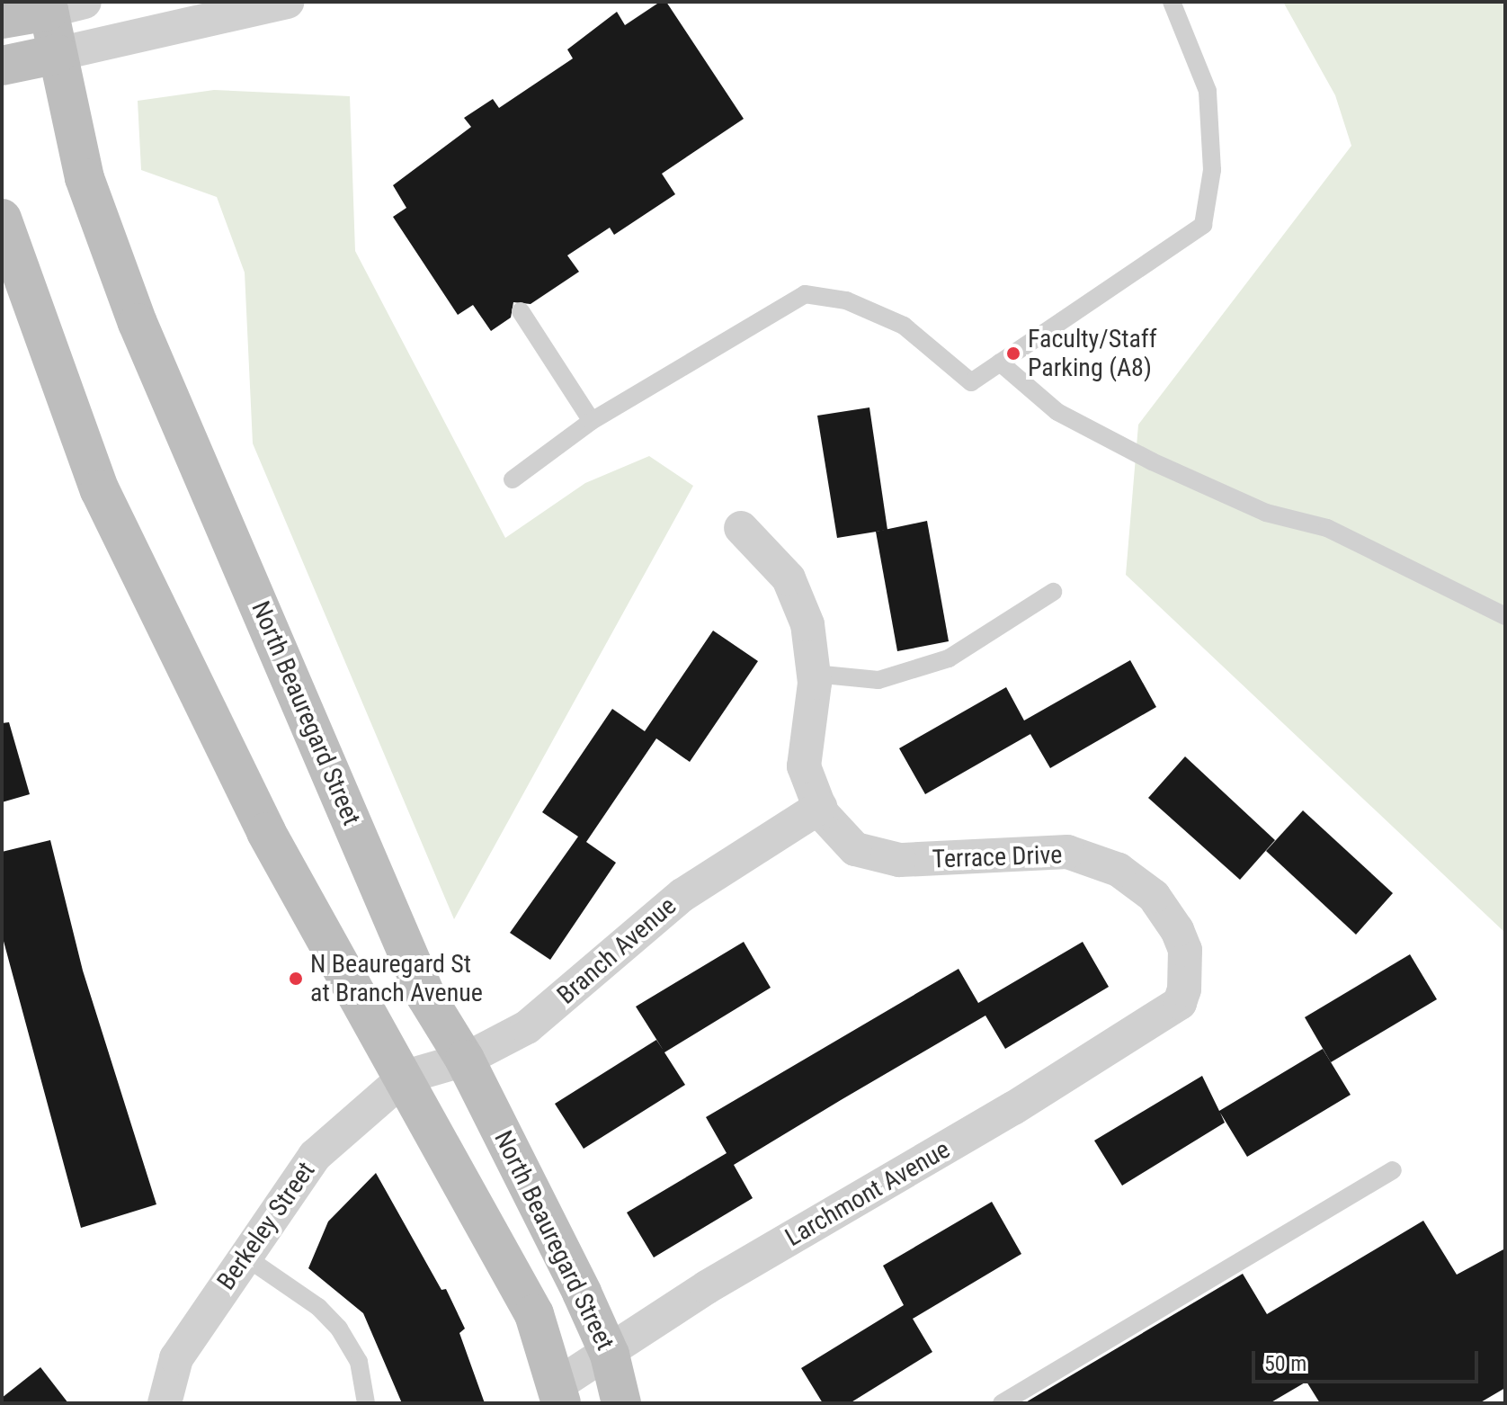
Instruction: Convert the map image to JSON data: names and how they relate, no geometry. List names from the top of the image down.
{
  "streets": {
    "main road": ["North Beauregard Street"],
    "street": [
      "Terrace Drive",
      "Branch Avenue",
      "Larchmont Avenue",
      "Berkeley Street"
    ]
  },
  "crossings": [
    ["North Beauregard Street", "Branch Avenue"],
    ["North Beauregard Street", "Larchmont Avenue"],
    ["North Beauregard Street", "Berkeley Street"],
    ["Terrace Drive", "Branch Avenue"],
    ["Terrace Drive", "Larchmont Avenue"],
    ["Branch Avenue", "Berkeley Street"]
  ],
  "places": ["Faculty/Staff Parking (A8)", "N Beauregard St at Branch Avenue"],
  "scale_bar": "50 m"
}
